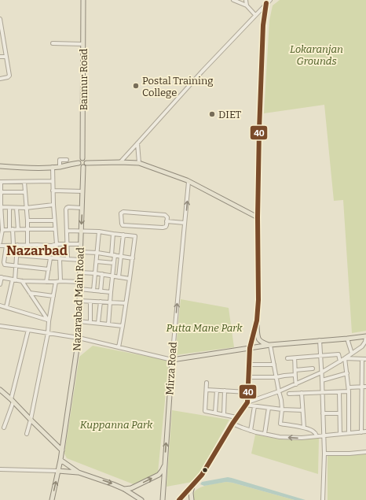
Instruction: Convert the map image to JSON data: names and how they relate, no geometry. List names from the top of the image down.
{
  "streets": {
    "main road": ["Bannur Road", "Nazarabad Main Road", "Mirza Road"]
  },
  "crossings": [
    ["Bannur Road", "Nazarabad Main Road"]
  ],
  "one_way": ["Mirza Road"],
  "districts": ["Nazarbad"],
  "parks": ["Lokaranjan Grounds", "Putta Mane Park", "Kuppanna Park"],
  "places": ["Postal Training College", "DIET"],
  "lines": ["transit line 40"]
}
